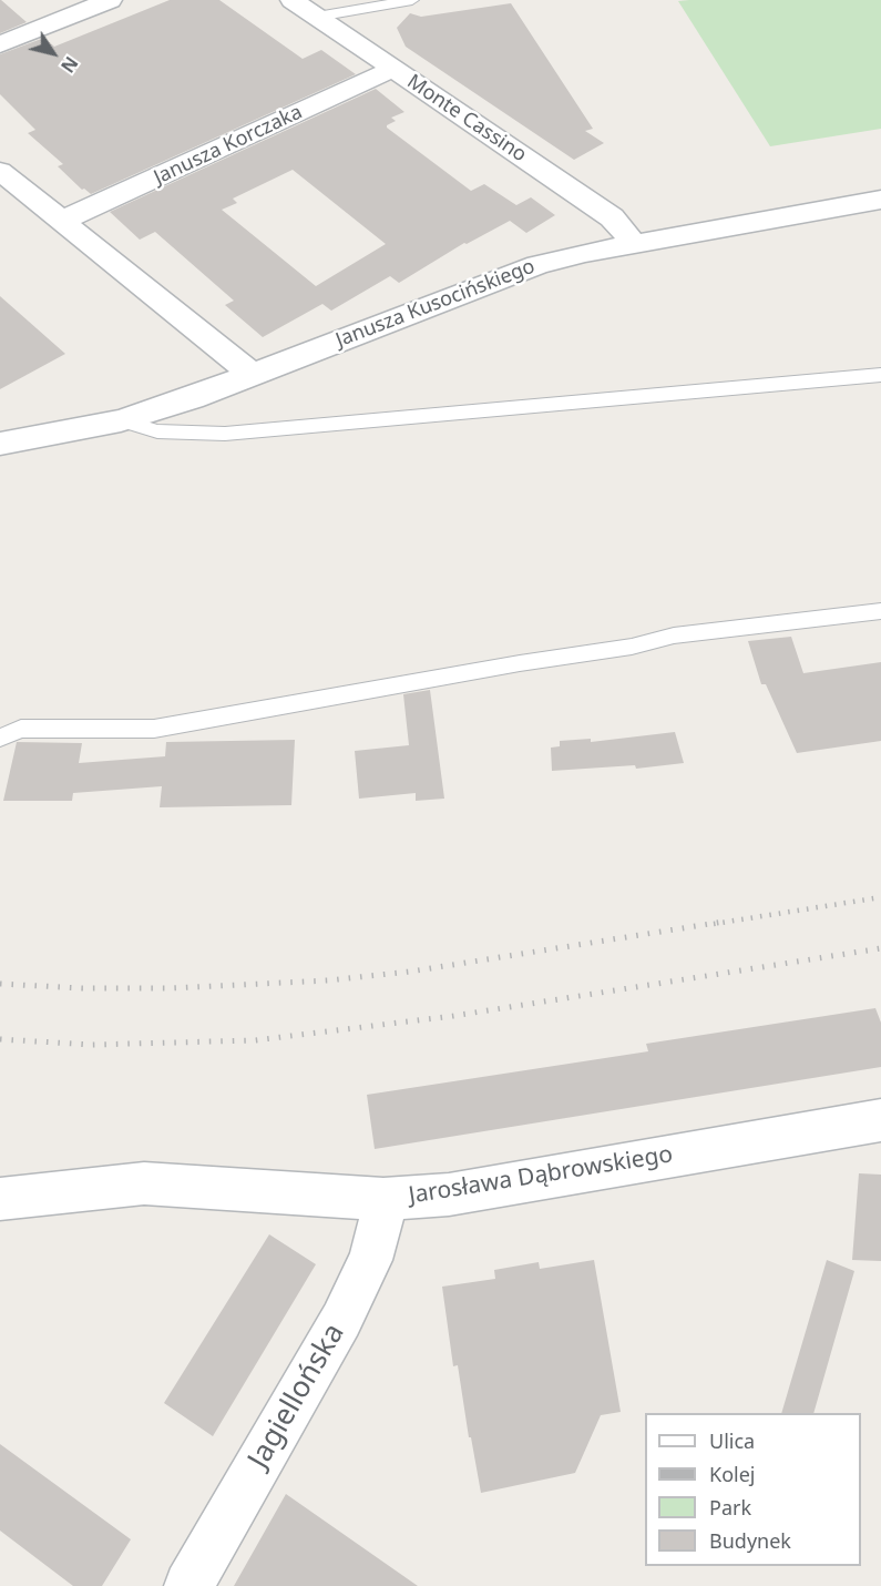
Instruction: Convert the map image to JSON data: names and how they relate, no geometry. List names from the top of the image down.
{
  "streets": {
    "street": [
      "Monte Cassino",
      "Janusza Korczaka",
      "Janusza Kusocińskiego",
      "Jarosława Dąbrowskiego",
      "Jagiellońska"
    ]
  },
  "crossings": [
    ["Monte Cassino", "Janusza Korczaka"],
    ["Monte Cassino", "Janusza Kusocińskiego"],
    ["Jarosława Dąbrowskiego", "Jagiellońska"]
  ],
  "legend": [
    "Ulica",
    "Kolej",
    "Park",
    "Budynek"
  ],
  "north": "bottom right"
}
